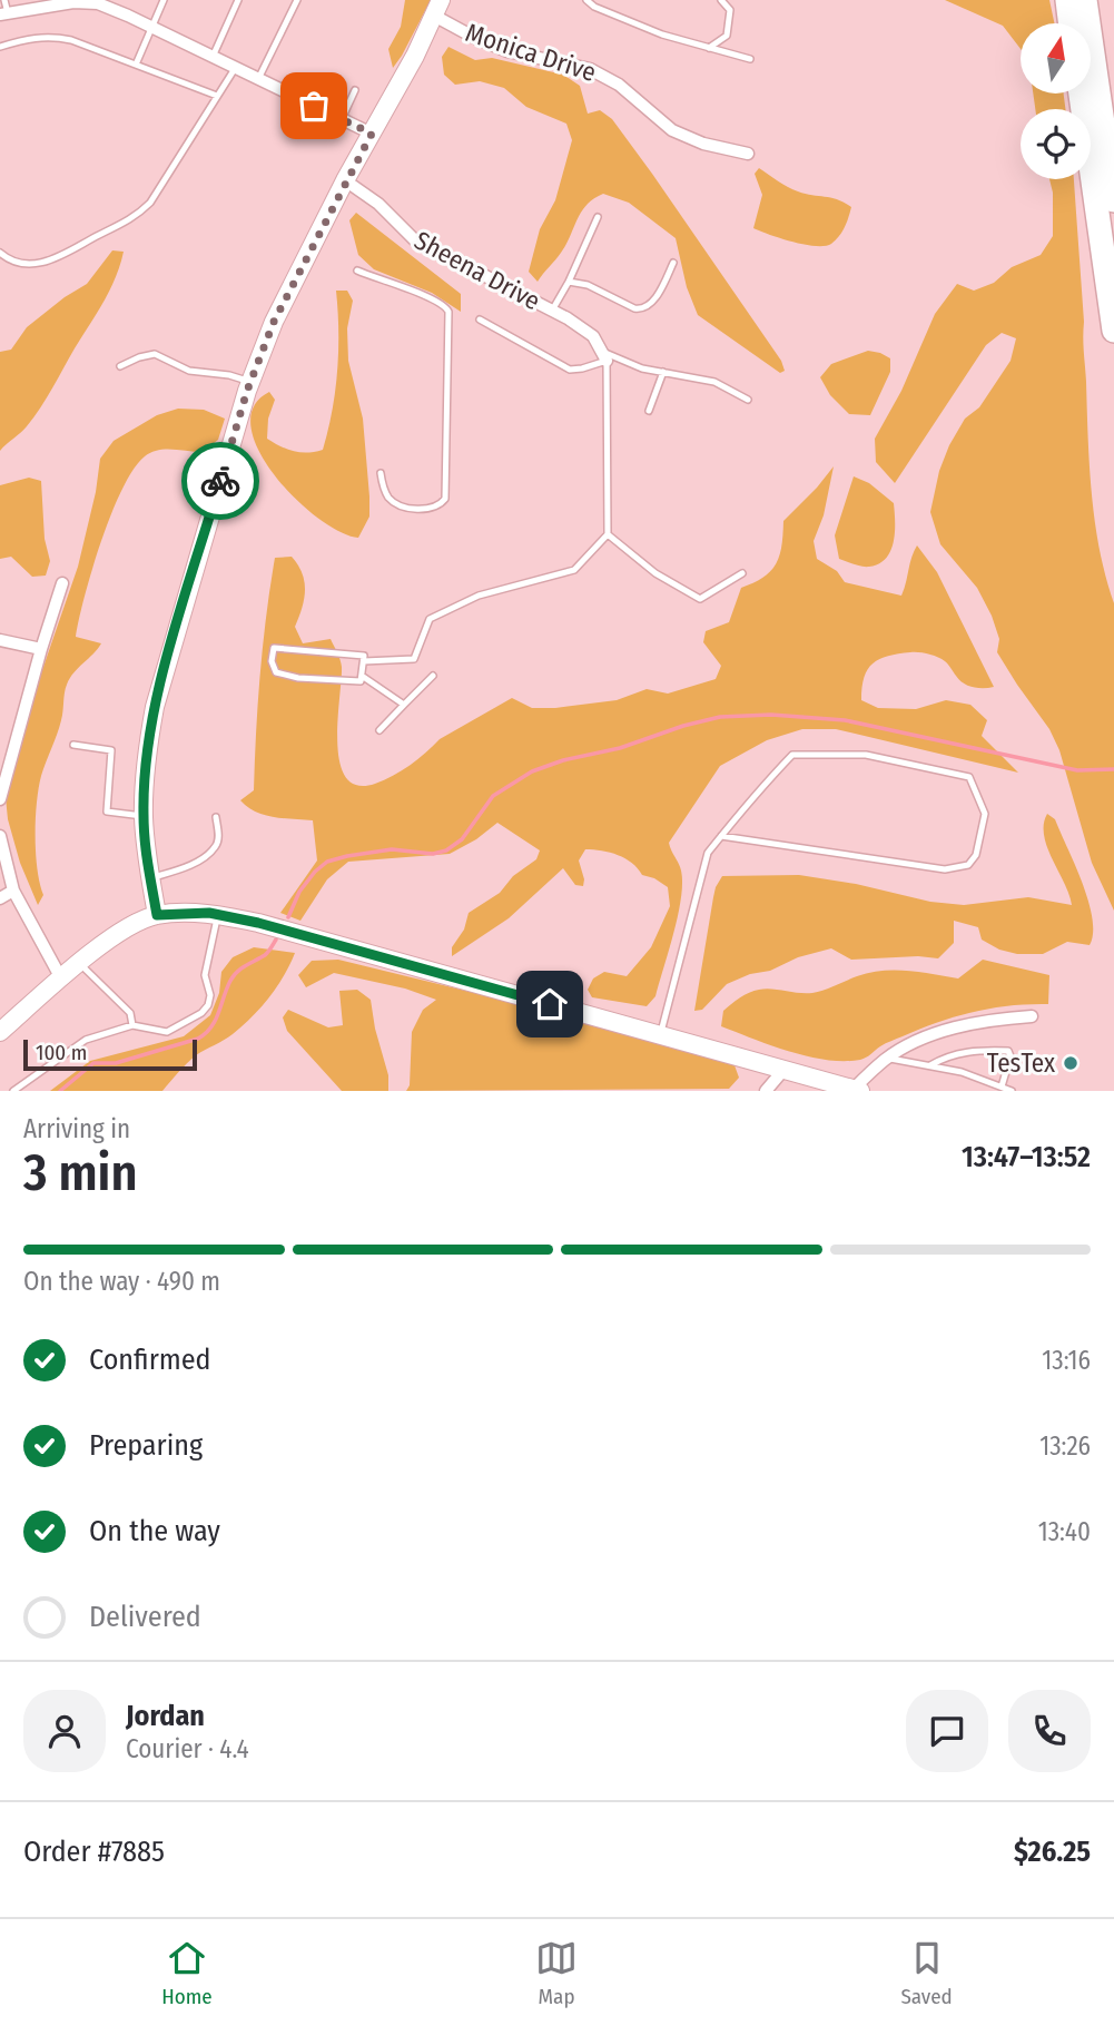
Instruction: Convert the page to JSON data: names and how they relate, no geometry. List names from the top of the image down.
{
  "streets": {
    "street": ["Monica Drive", "Sheena Drive"]
  },
  "places": ["TesTex"],
  "scale_bar": "100 m",
  "north": "top",
  "page": {
    "scale": "100 m",
    "heading": ["3 min", "Arriving in", "13:47–13:52"],
    "panel": [
      "Jordan",
      "Courier · 4.4",
      "Order #7885",
      "$26.25"
    ],
    "bar": "On the way · 490 m",
    "list": [
      ["Confirmed", "13:16"],
      ["Preparing", "13:26"],
      ["On the way", "13:40"],
      "Delivered"
    ],
    "tabs": ["Home", "Map", "Saved"]
  }
}
